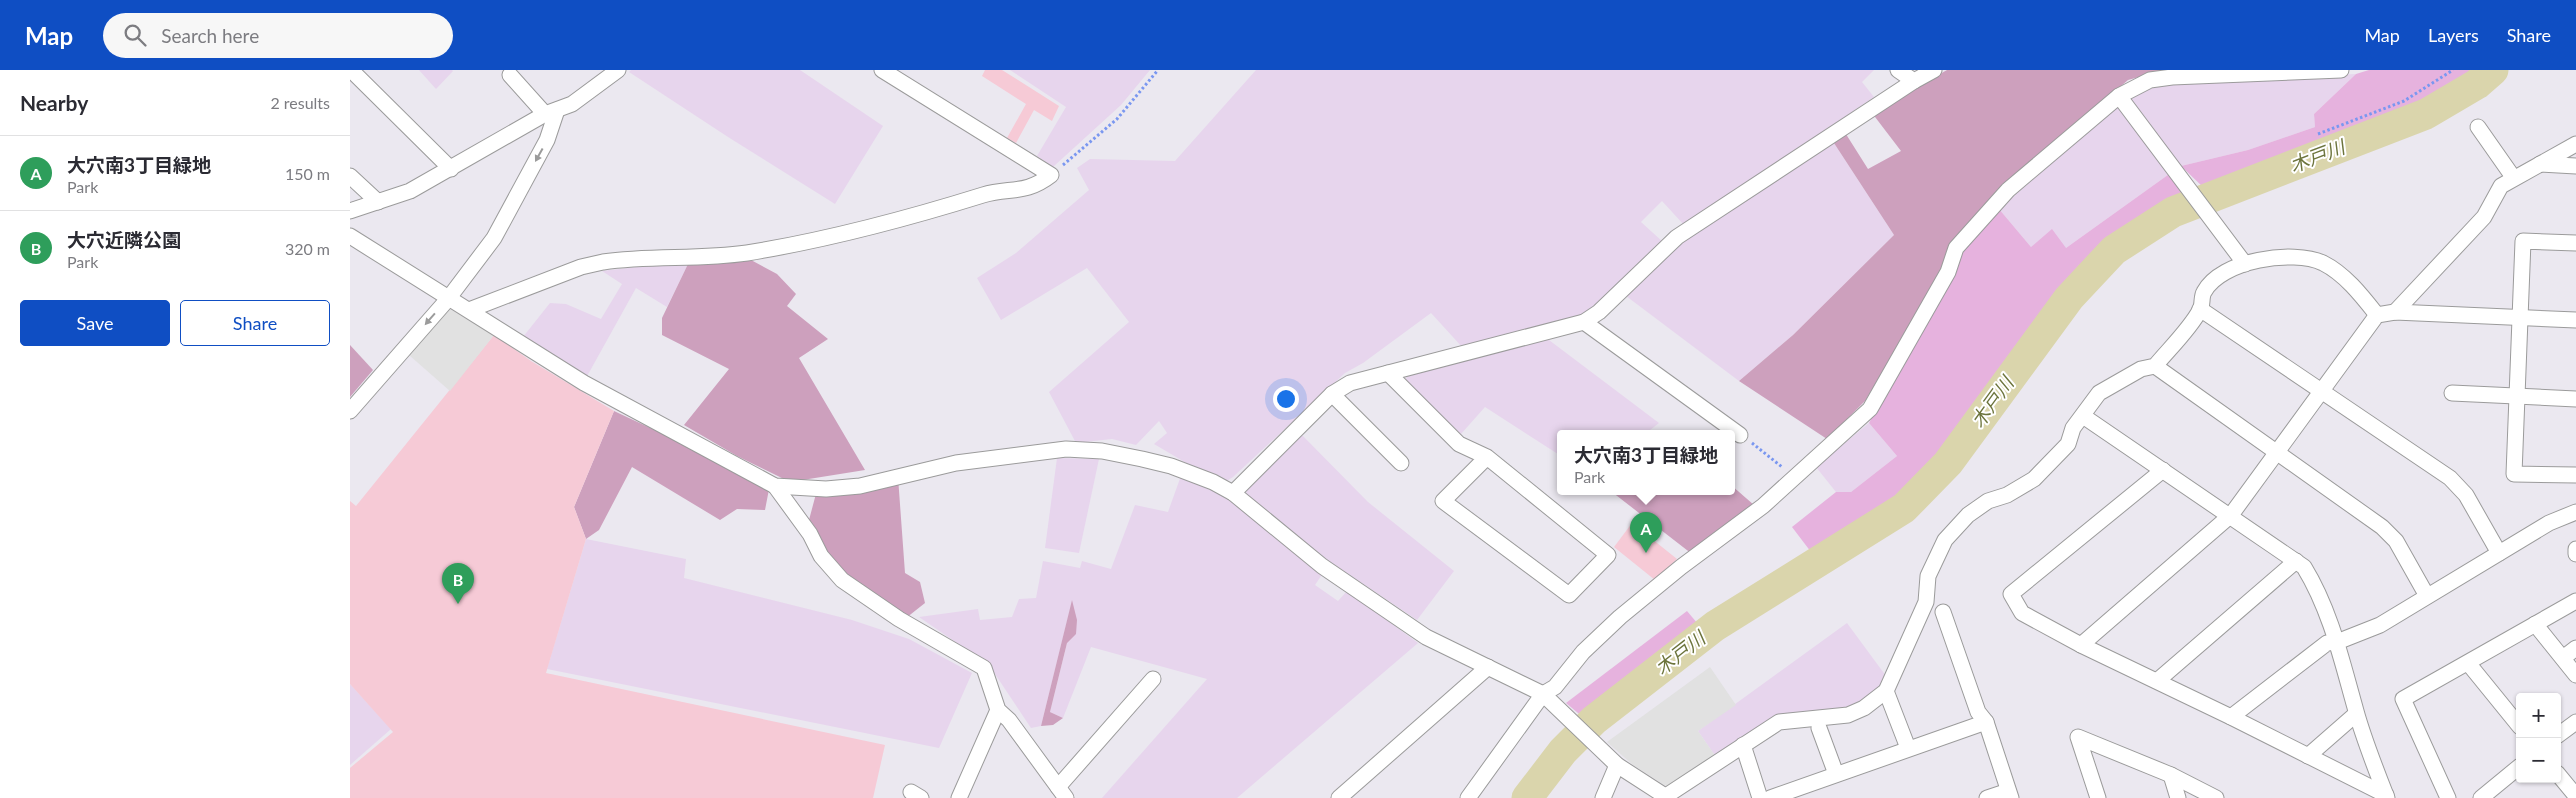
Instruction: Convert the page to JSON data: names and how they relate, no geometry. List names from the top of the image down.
{
  "water": ["木戸川"],
  "page": {
    "header": "Map",
    "search": "Search here",
    "nav": ["Map", "Layers", "Share"],
    "heading": ["Nearby", "2 results"],
    "list": [
      {
        "mark": "A",
        "name": "大穴南3丁目緑地",
        "note": "Park",
        "value": "150 m"
      },
      {
        "mark": "B",
        "name": "大穴近隣公園",
        "note": "Park",
        "value": "320 m"
      }
    ],
    "buttons": ["Save", "Share"],
    "popup": ["大穴南3丁目緑地", "Park"],
    "pins": ["A", "B"],
    "map_buttons": ["+", "−"]
  }
}
